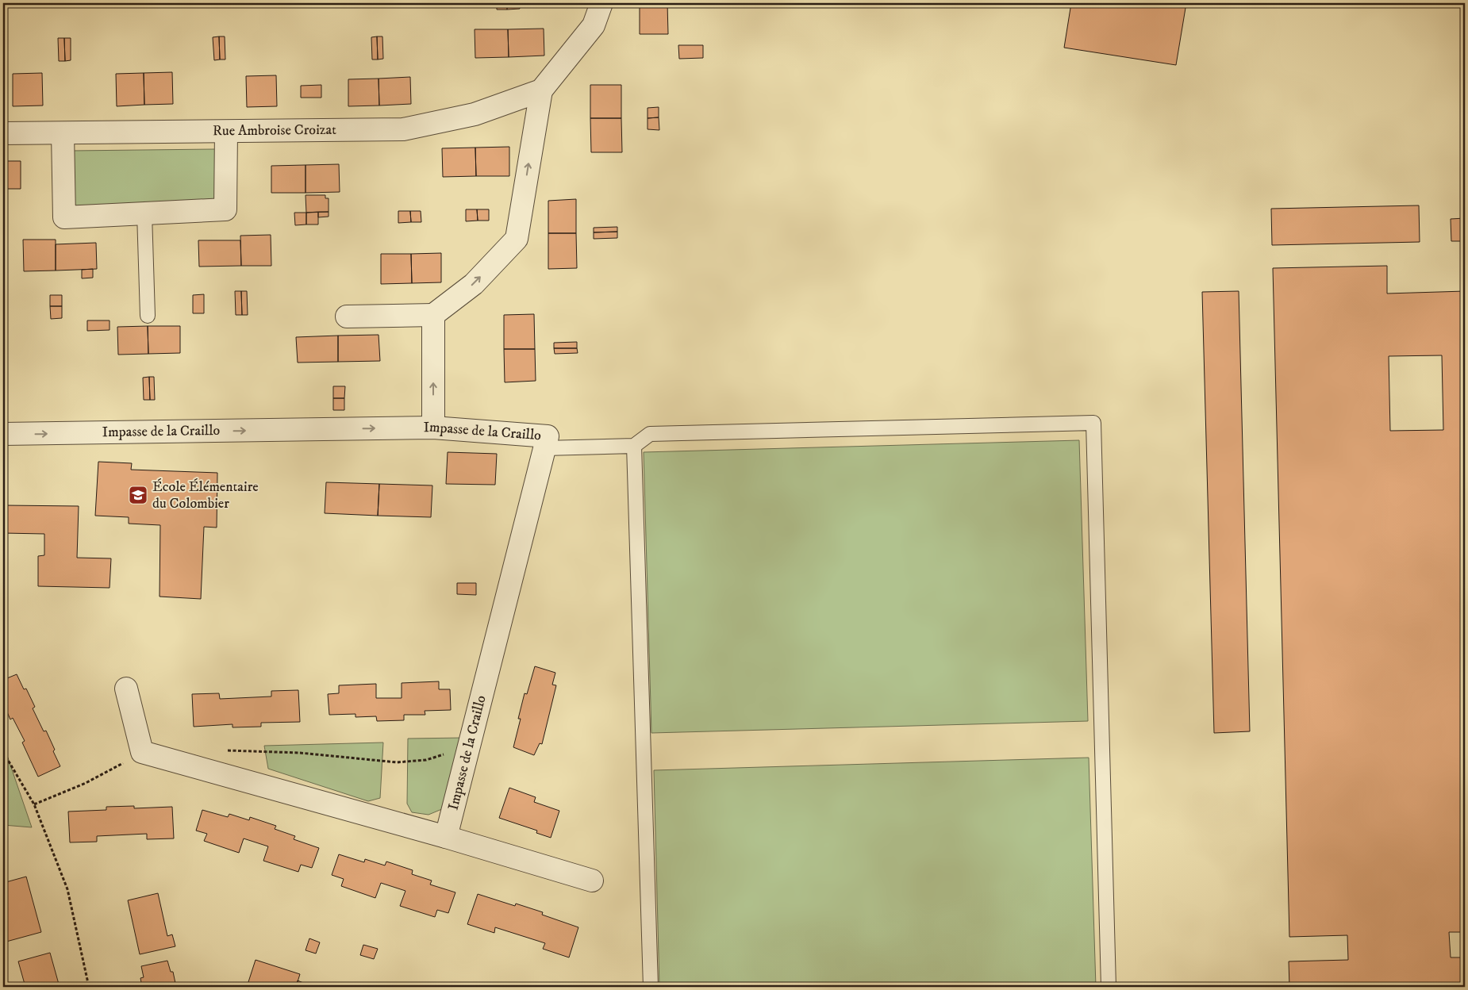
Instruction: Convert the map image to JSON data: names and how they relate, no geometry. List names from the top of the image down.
{
  "streets": {
    "street": ["Rue Ambroise Croizat", "Impasse de la Craillo"]
  },
  "one_way": ["Impasse de la Craillo"],
  "places": {
    "school or university": ["École Élémentaire du Colombier"]
  }
}
